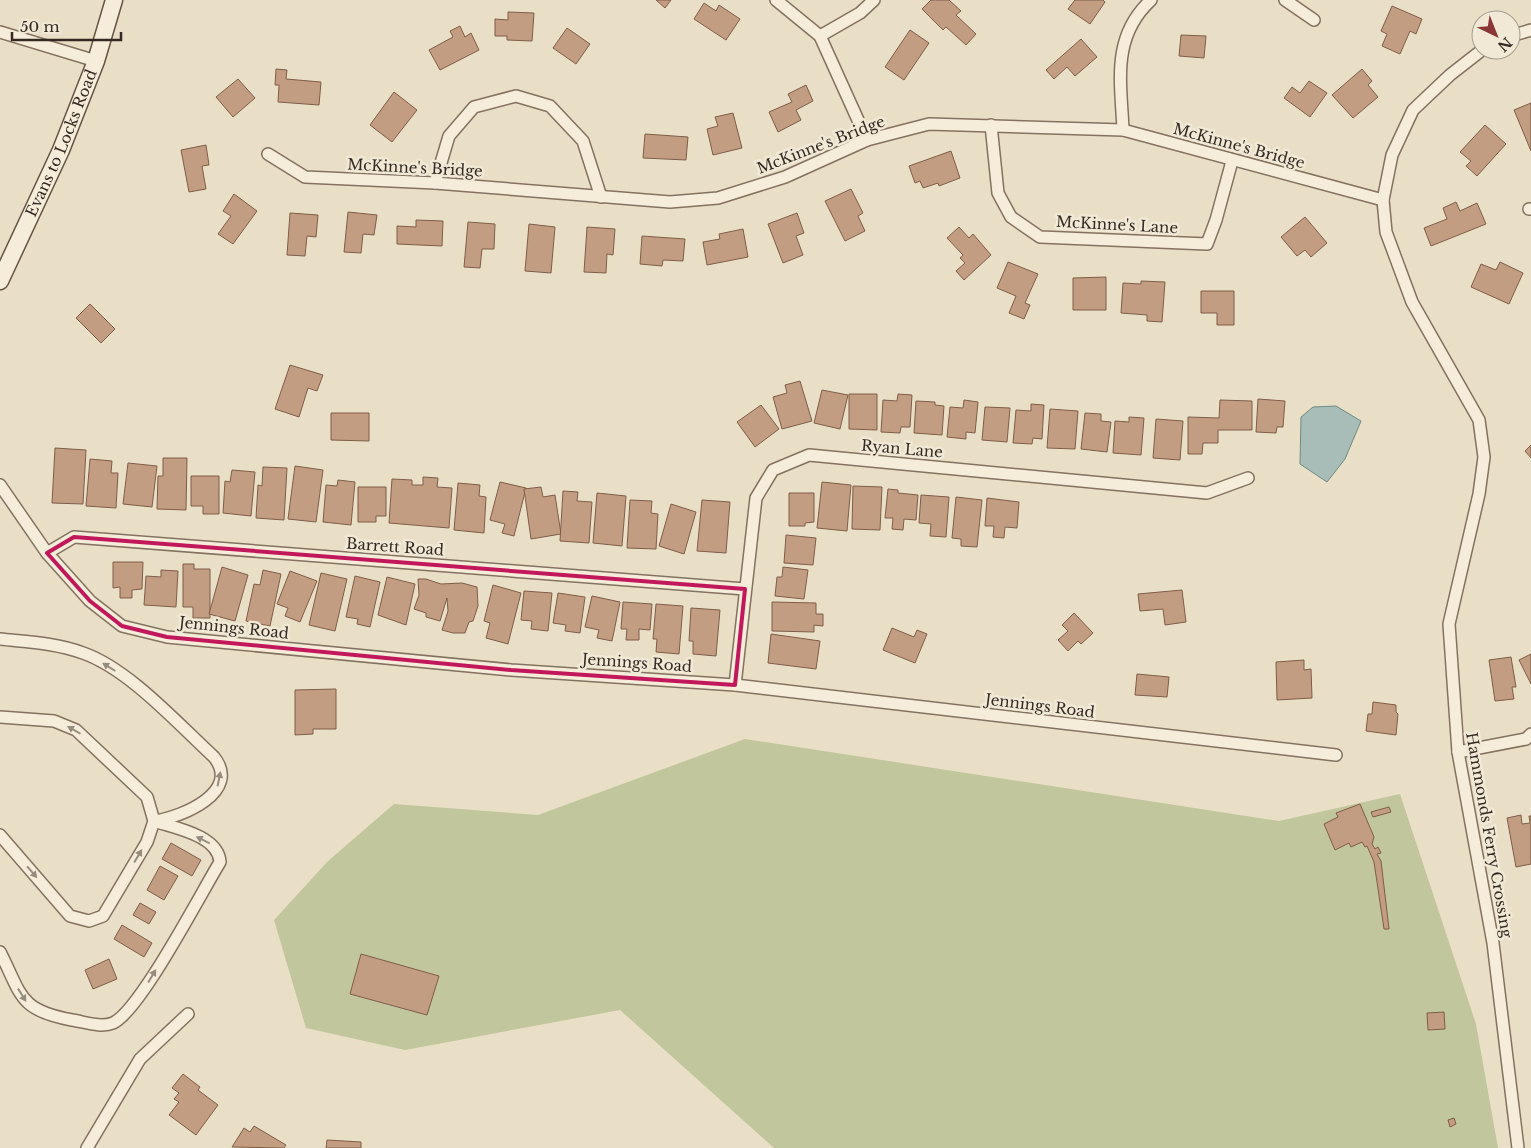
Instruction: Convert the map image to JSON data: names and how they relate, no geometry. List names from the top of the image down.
{
  "streets": {
    "street": [
      "Evans to Locks Road",
      "McKinne's Bridge",
      "McKinne's Lane",
      "Ryan Lane",
      "Barrett Road",
      "Jennings Road",
      "Hammonds Ferry Crossing"
    ]
  },
  "crossings": [
    ["McKinne's Bridge", "McKinne's Lane"],
    ["McKinne's Bridge", "Hammonds Ferry Crossing"],
    ["Ryan Lane", "Barrett Road"],
    ["Ryan Lane", "Jennings Road"],
    ["Barrett Road", "Jennings Road"]
  ],
  "scale_bar": "50 m",
  "north": "bottom right"
}
